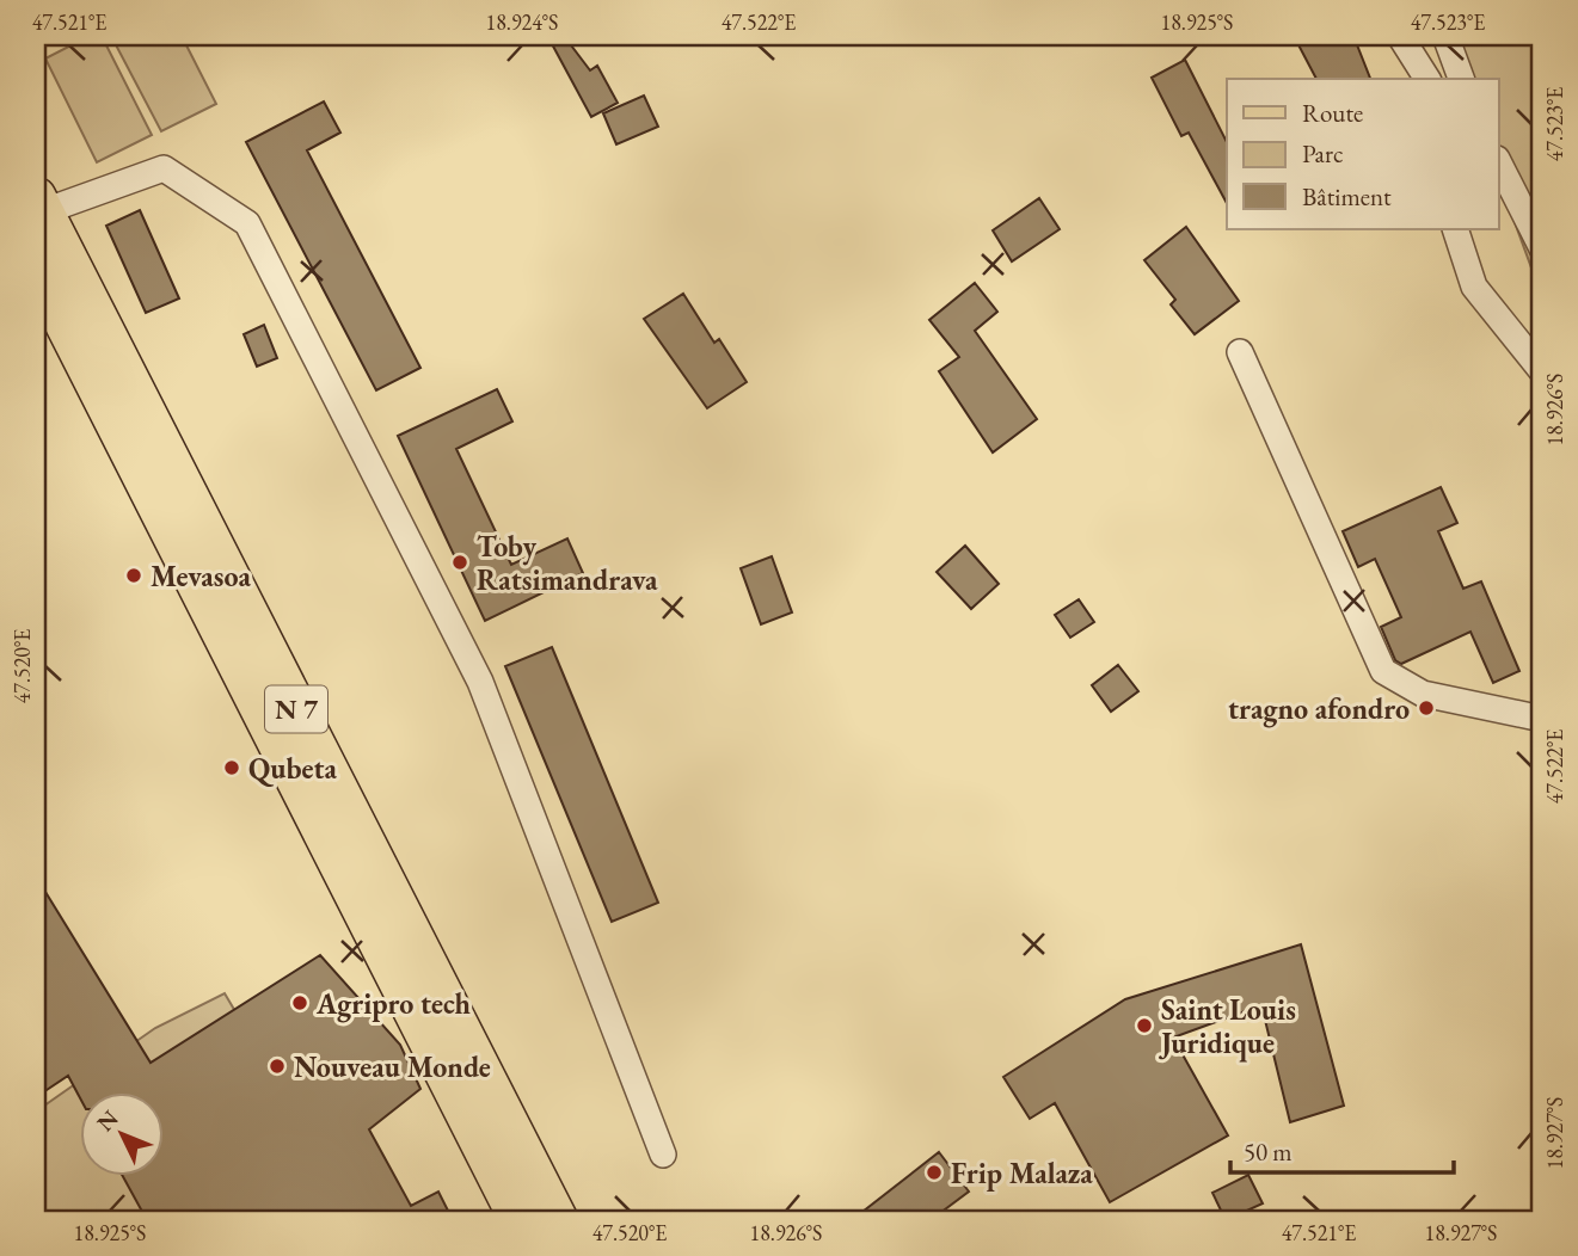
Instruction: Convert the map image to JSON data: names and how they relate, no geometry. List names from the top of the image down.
{
  "streets": {
    "main road": ["N 7"]
  },
  "places": [
    "Toby Ratsimandrava",
    "Mevasoa",
    "tragno afondro",
    "Qubeta",
    "Agripro tech",
    "Saint Louis Juridique",
    "Nouveau Monde",
    "Frip Malaza"
  ],
  "legend": ["Route", "Parc", "Bâtiment"],
  "scale_bar": "50 m",
  "north": "top left",
  "coordinates": [
    "47.521°E",
    "18.924°S",
    "47.522°E",
    "18.925°S",
    "47.523°E",
    "18.926°S",
    "47.520°E",
    "18.927°S"
  ]
}
